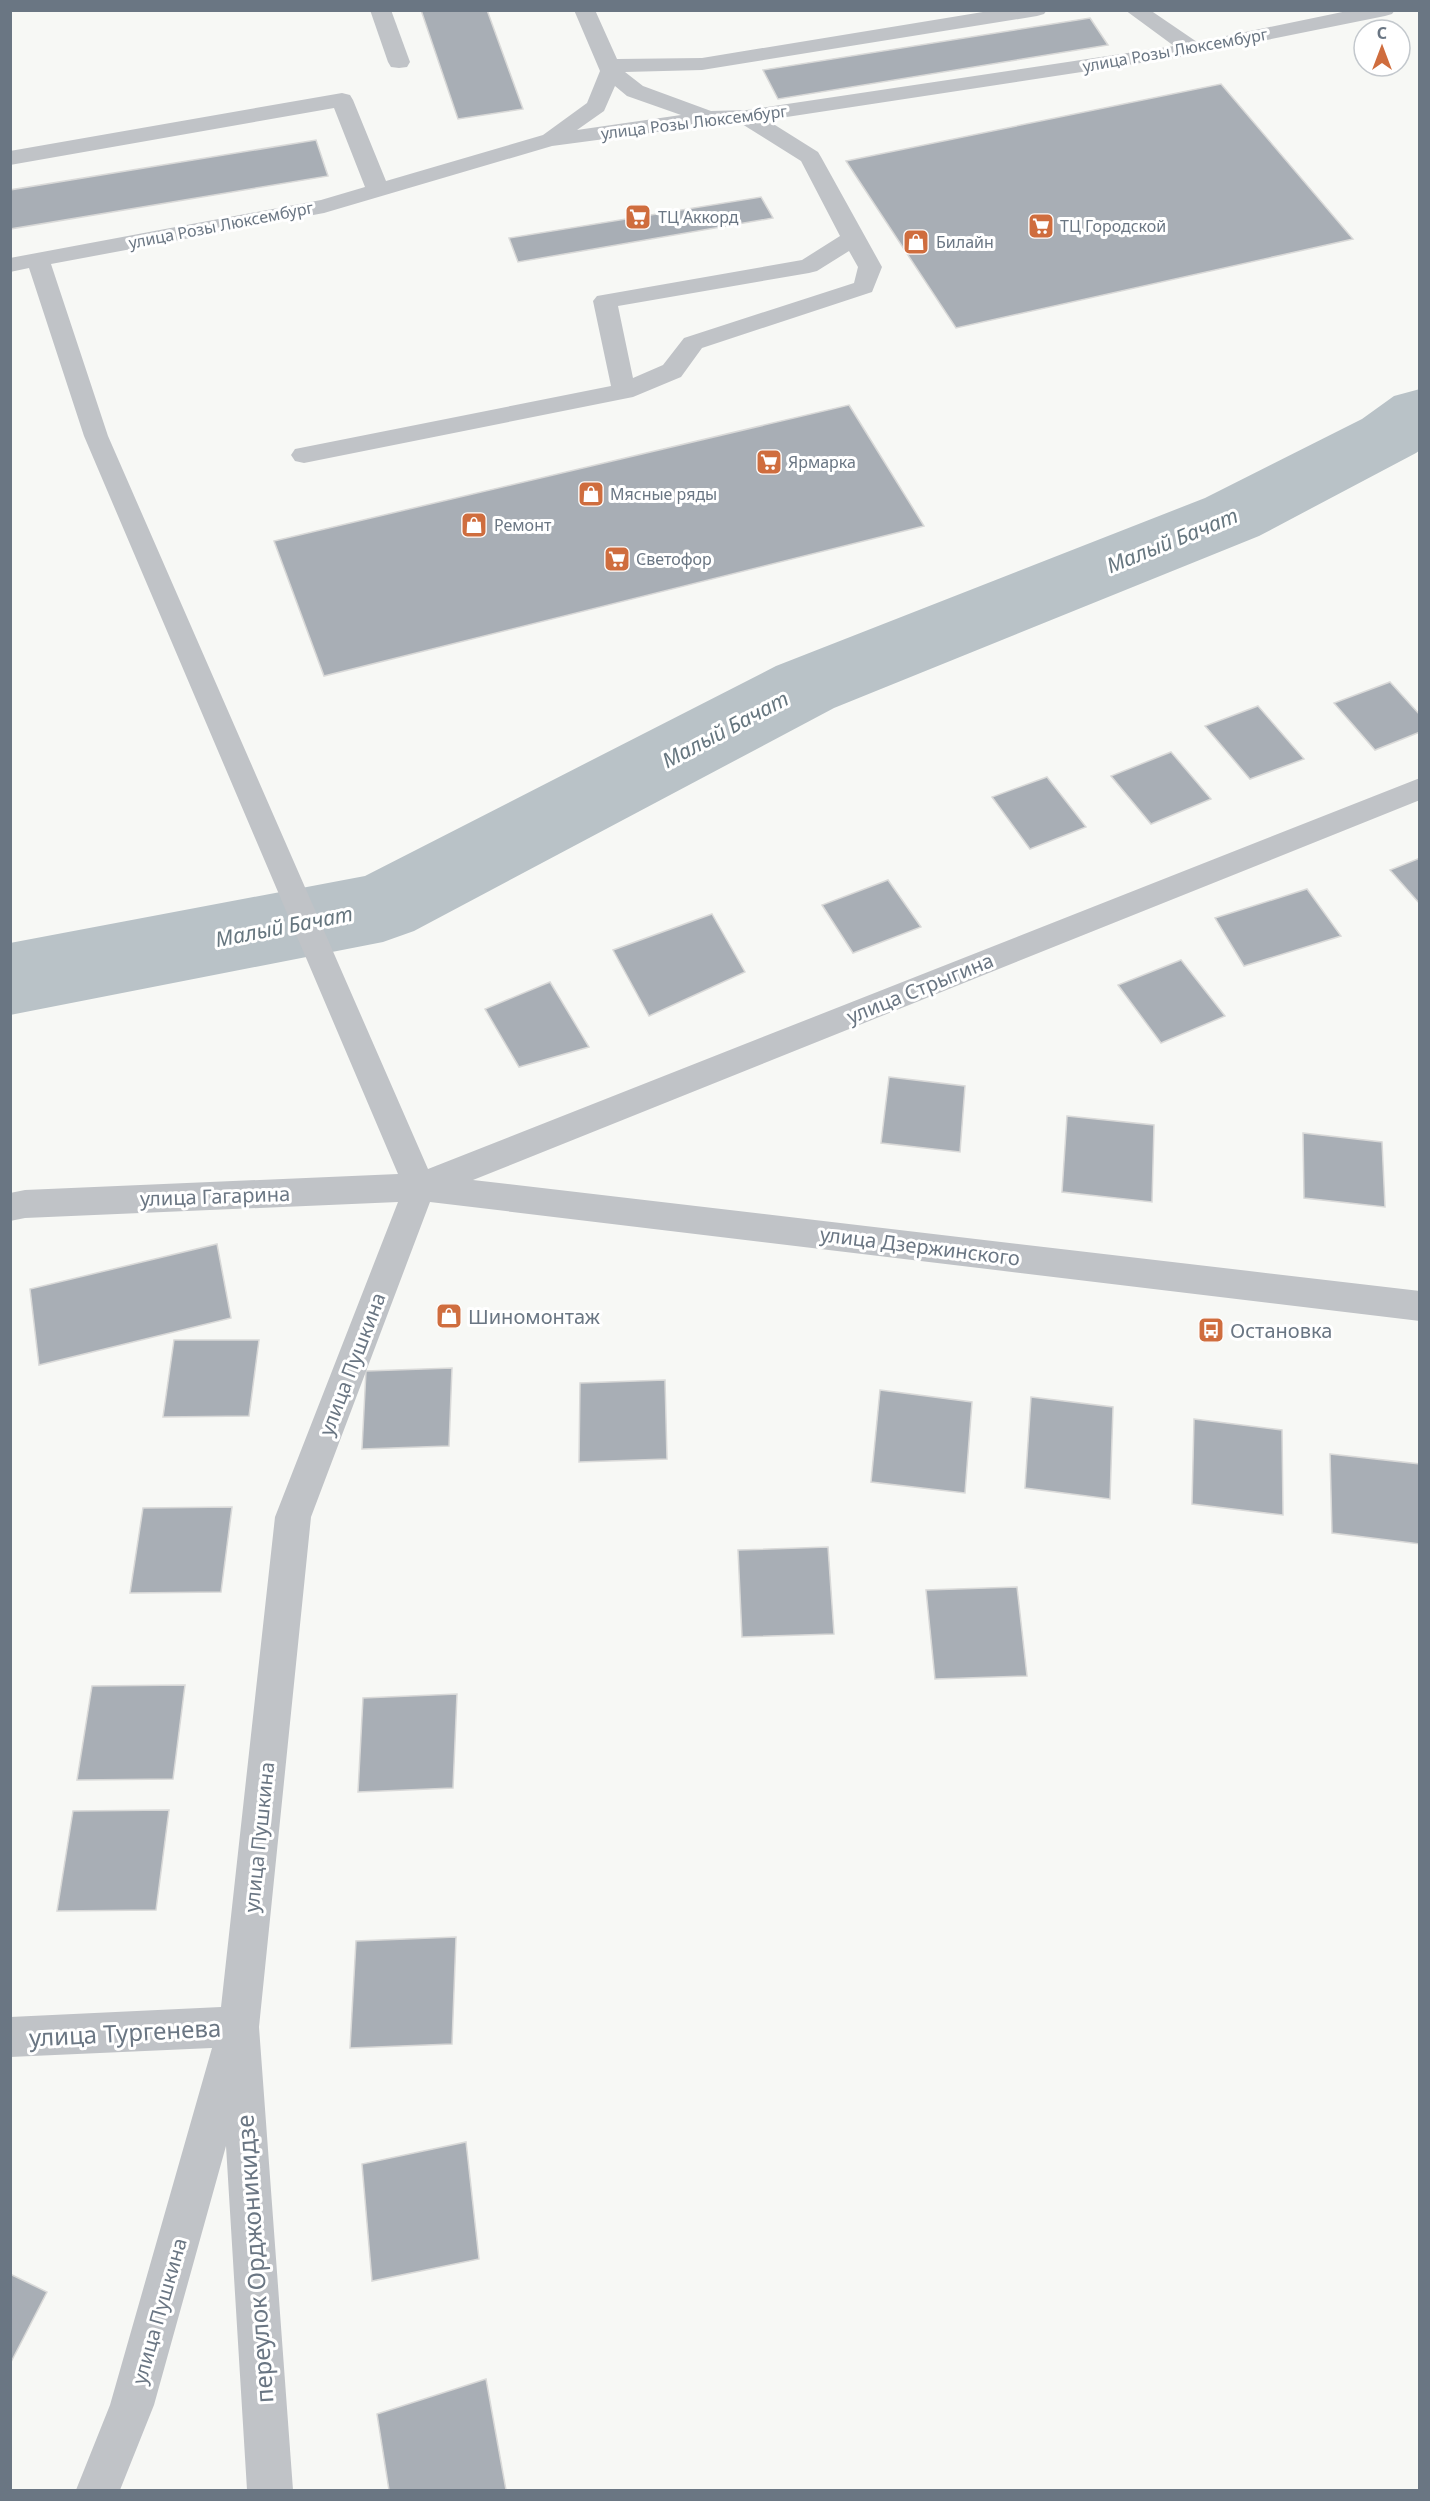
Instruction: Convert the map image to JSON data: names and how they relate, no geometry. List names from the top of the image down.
{
  "streets": {
    "street": [
      "улица Розы Люксембург",
      "улица Стрыгина",
      "улица Гагарина",
      "улица Дзержинского",
      "улица Пушкина",
      "улица Тургенева",
      "переулок Орджоникидзе"
    ]
  },
  "crossings": [
    ["улица Стрыгина", "улица Гагарина"],
    ["улица Стрыгина", "улица Дзержинского"],
    ["улица Стрыгина", "улица Пушкина"],
    ["улица Гагарина", "улица Дзержинского"],
    ["улица Гагарина", "улица Пушкина"],
    ["улица Дзержинского", "улица Пушкина"],
    ["улица Пушкина", "улица Тургенева"],
    ["улица Пушкина", "переулок Орджоникидзе"],
    ["улица Тургенева", "переулок Орджоникидзе"]
  ],
  "water": ["Малый Бачат"],
  "places": {
    "supermarket": [
      "ТЦ Аккорд",
      "ТЦ Городской",
      "Ярмарка",
      "Светофор"
    ],
    "shop": [
      "Билайн",
      "Мясные ряды",
      "Ремонт",
      "Шиномонтаж"
    ],
    "bus stop": ["Остановка"]
  },
  "north": "top"
}
